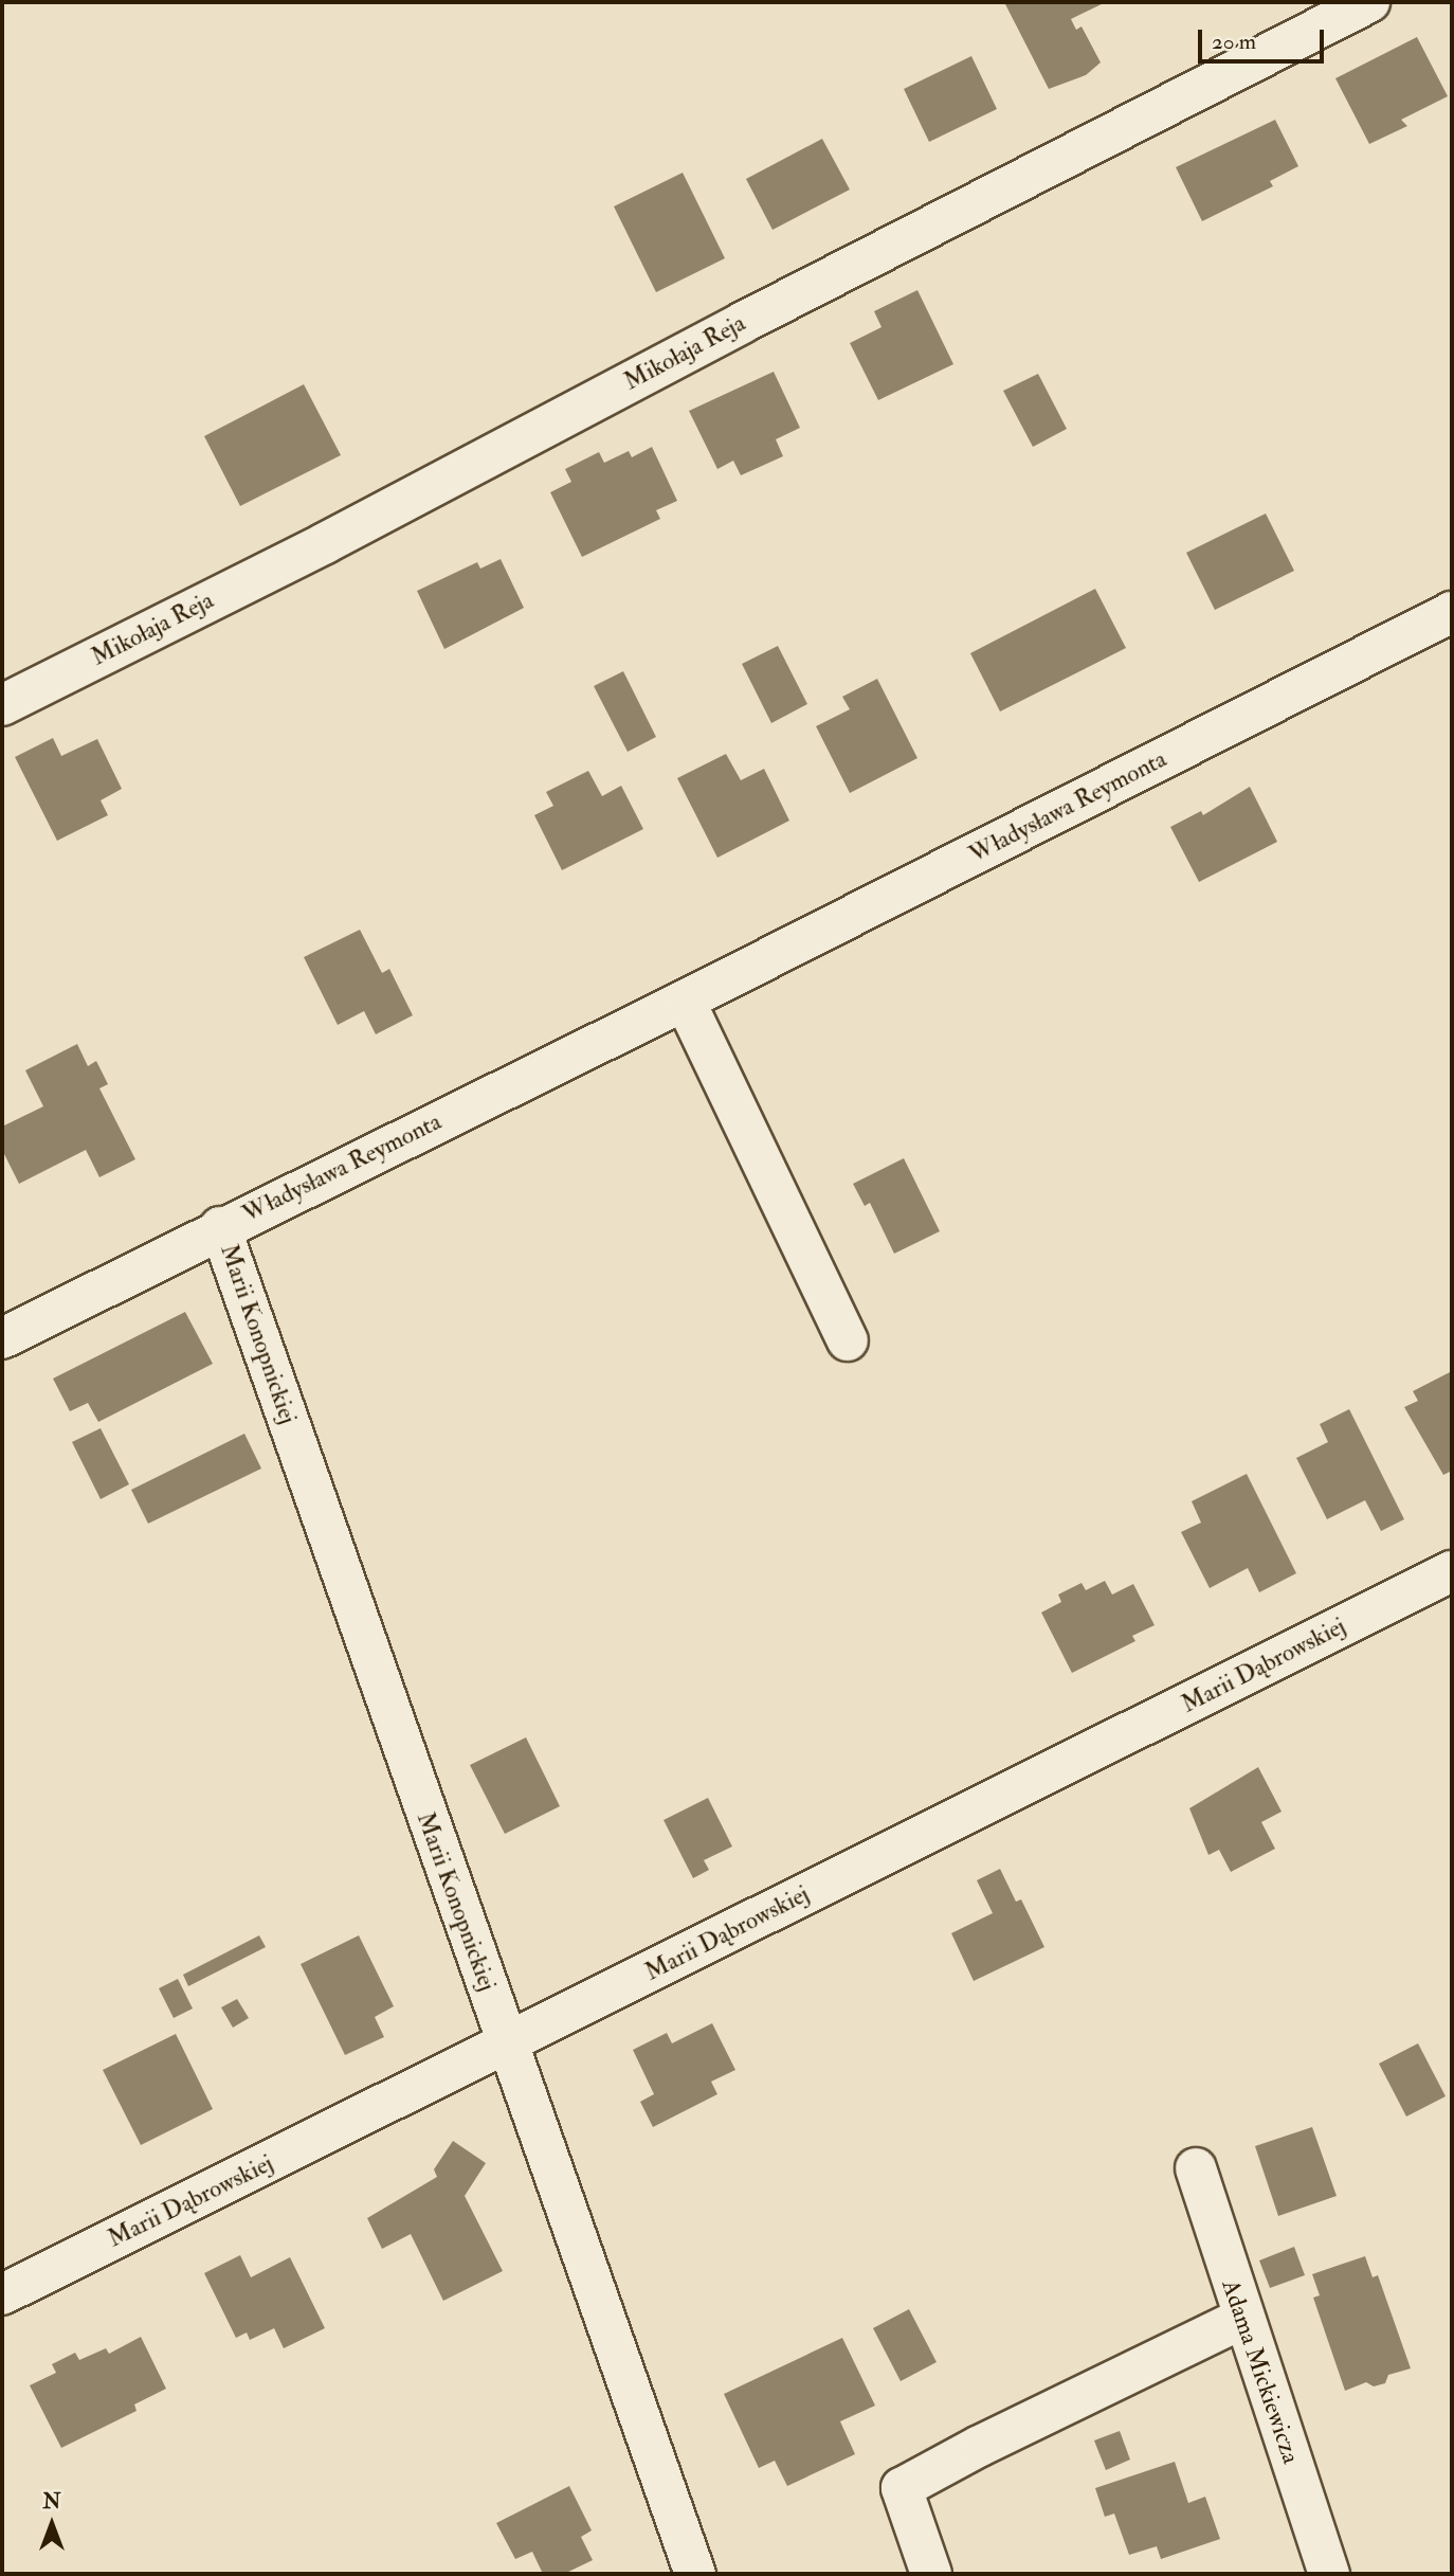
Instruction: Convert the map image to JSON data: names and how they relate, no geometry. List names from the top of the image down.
{
  "streets": {
    "street": [
      "Mikołaja Reja",
      "Władysława Reymonta",
      "Marii Konopnickiej",
      "Marii Dąbrowskiej",
      "Adama Mickiewicza"
    ]
  },
  "crossings": [
    ["Władysława Reymonta", "Marii Konopnickiej"],
    ["Marii Konopnickiej", "Marii Dąbrowskiej"]
  ],
  "scale_bar": "20 m",
  "north": "top"
}
